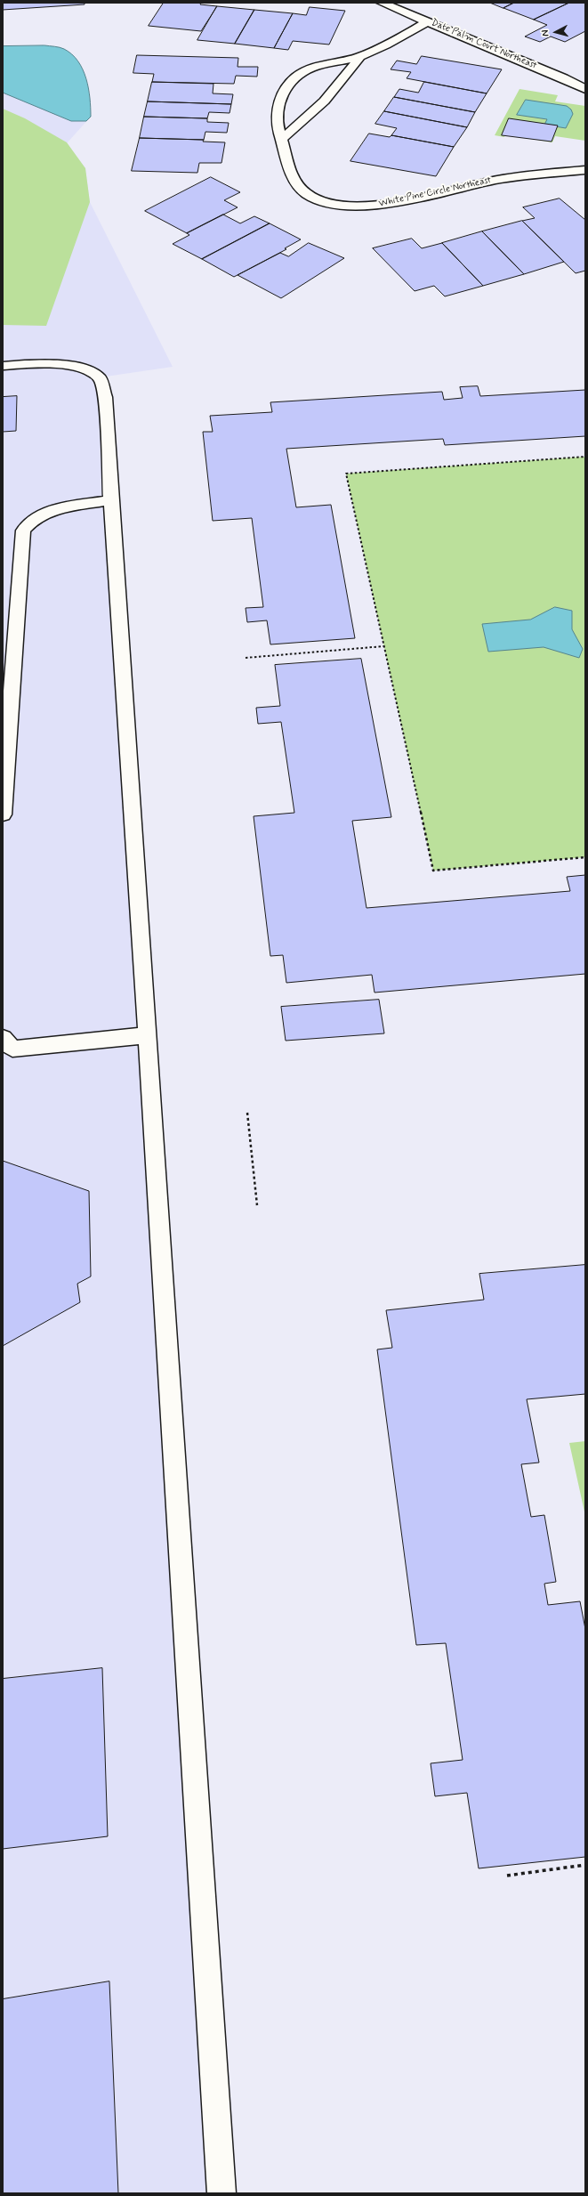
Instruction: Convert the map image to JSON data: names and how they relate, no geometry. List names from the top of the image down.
{
  "streets": {
    "street": ["Date Palm Court Northeast", "White Pine Circle Northeast"]
  },
  "crossings": [
    ["Date Palm Court Northeast", "White Pine Circle Northeast"]
  ],
  "north": "left"
}
